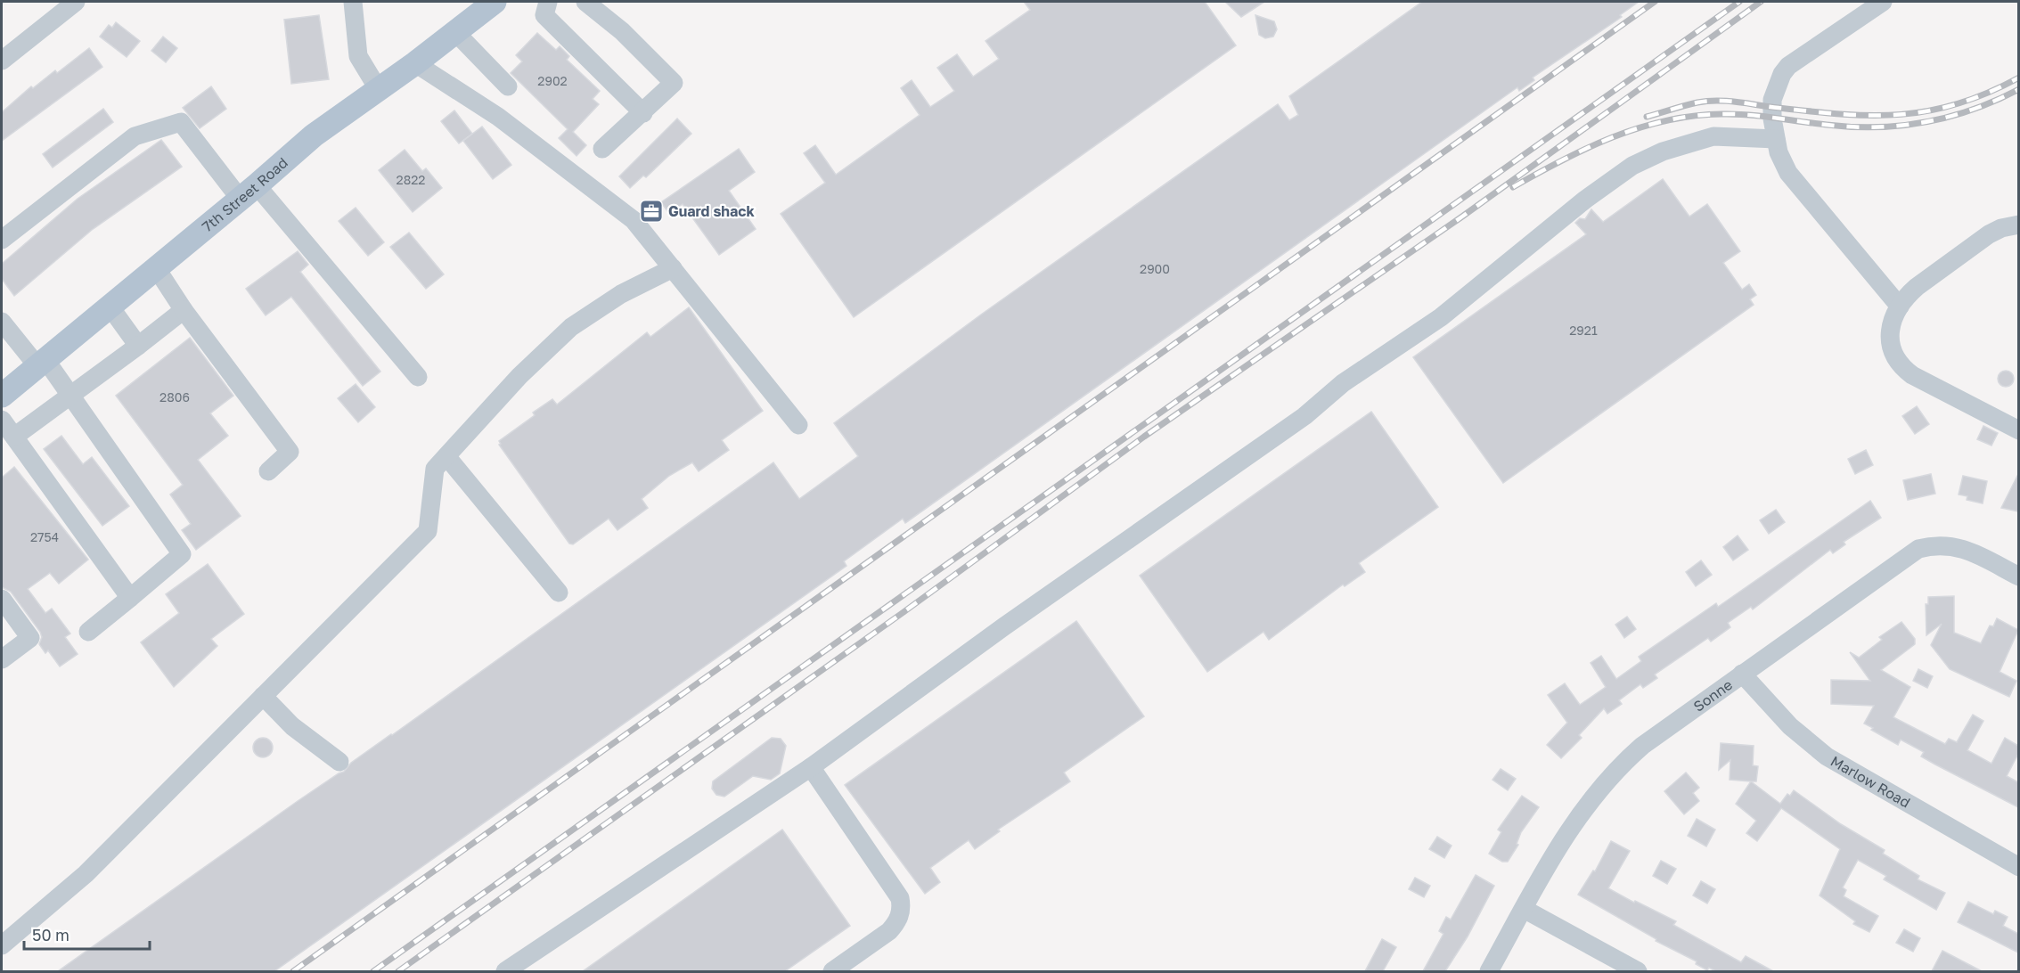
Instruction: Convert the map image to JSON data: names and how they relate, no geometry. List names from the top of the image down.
{
  "streets": {
    "main road": ["7th Street Road"],
    "street": ["Sonne", "Marlow Road"]
  },
  "crossings": [
    ["Sonne", "Marlow Road"]
  ],
  "places": {
    "office": ["Guard shack"]
  },
  "house_numbers": [
    "2902",
    "2822",
    "2900",
    "2921",
    "2806",
    "2754"
  ],
  "scale_bar": "50 m"
}
